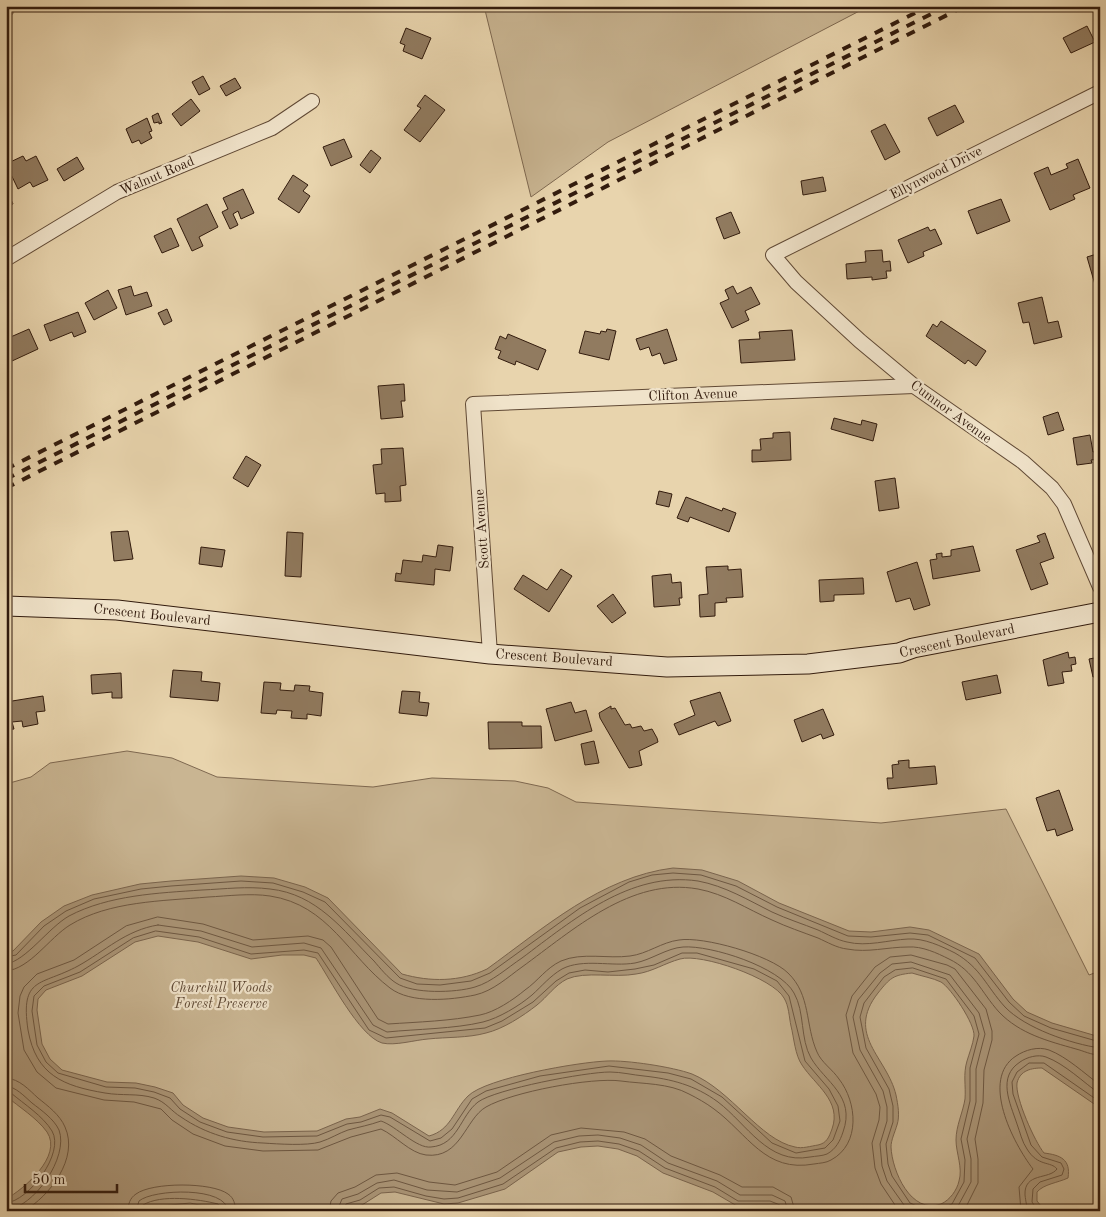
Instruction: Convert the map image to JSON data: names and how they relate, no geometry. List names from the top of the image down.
{
  "streets": {
    "street": [
      "Ellynwood Drive",
      "Walnut Road",
      "Clifton Avenue",
      "Cumnor Avenue",
      "Scott Avenue",
      "Crescent Boulevard"
    ]
  },
  "crossings": [
    ["Ellynwood Drive", "Cumnor Avenue"],
    ["Clifton Avenue", "Cumnor Avenue"],
    ["Clifton Avenue", "Scott Avenue"],
    ["Scott Avenue", "Crescent Boulevard"]
  ],
  "parks": ["Churchill Woods Forest Preserve"],
  "scale_bar": "50 m"
}
